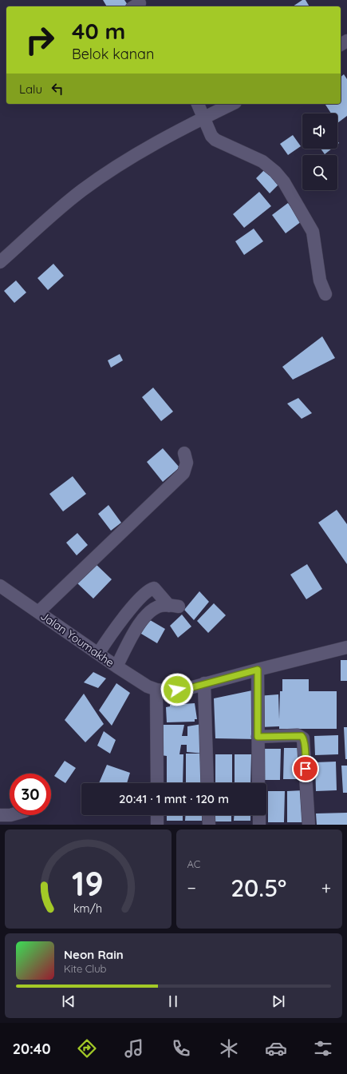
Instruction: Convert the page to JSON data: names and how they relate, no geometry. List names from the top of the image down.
{
  "streets": {
    "street": ["Jalan Youmakhe"]
  },
  "page": {
    "turn": ["40 m", "Belok kanan"],
    "then": "Lalu",
    "limit": "30",
    "trip": "20:41 · 1 mnt · 120 m",
    "tile": "AC",
    "heat": ["−", "20.5°", "+"],
    "song": ["Neon Rain", "Kite Club"],
    "tabs": "20:40",
    "gauge": ["19", "km/h"]
  }
}
